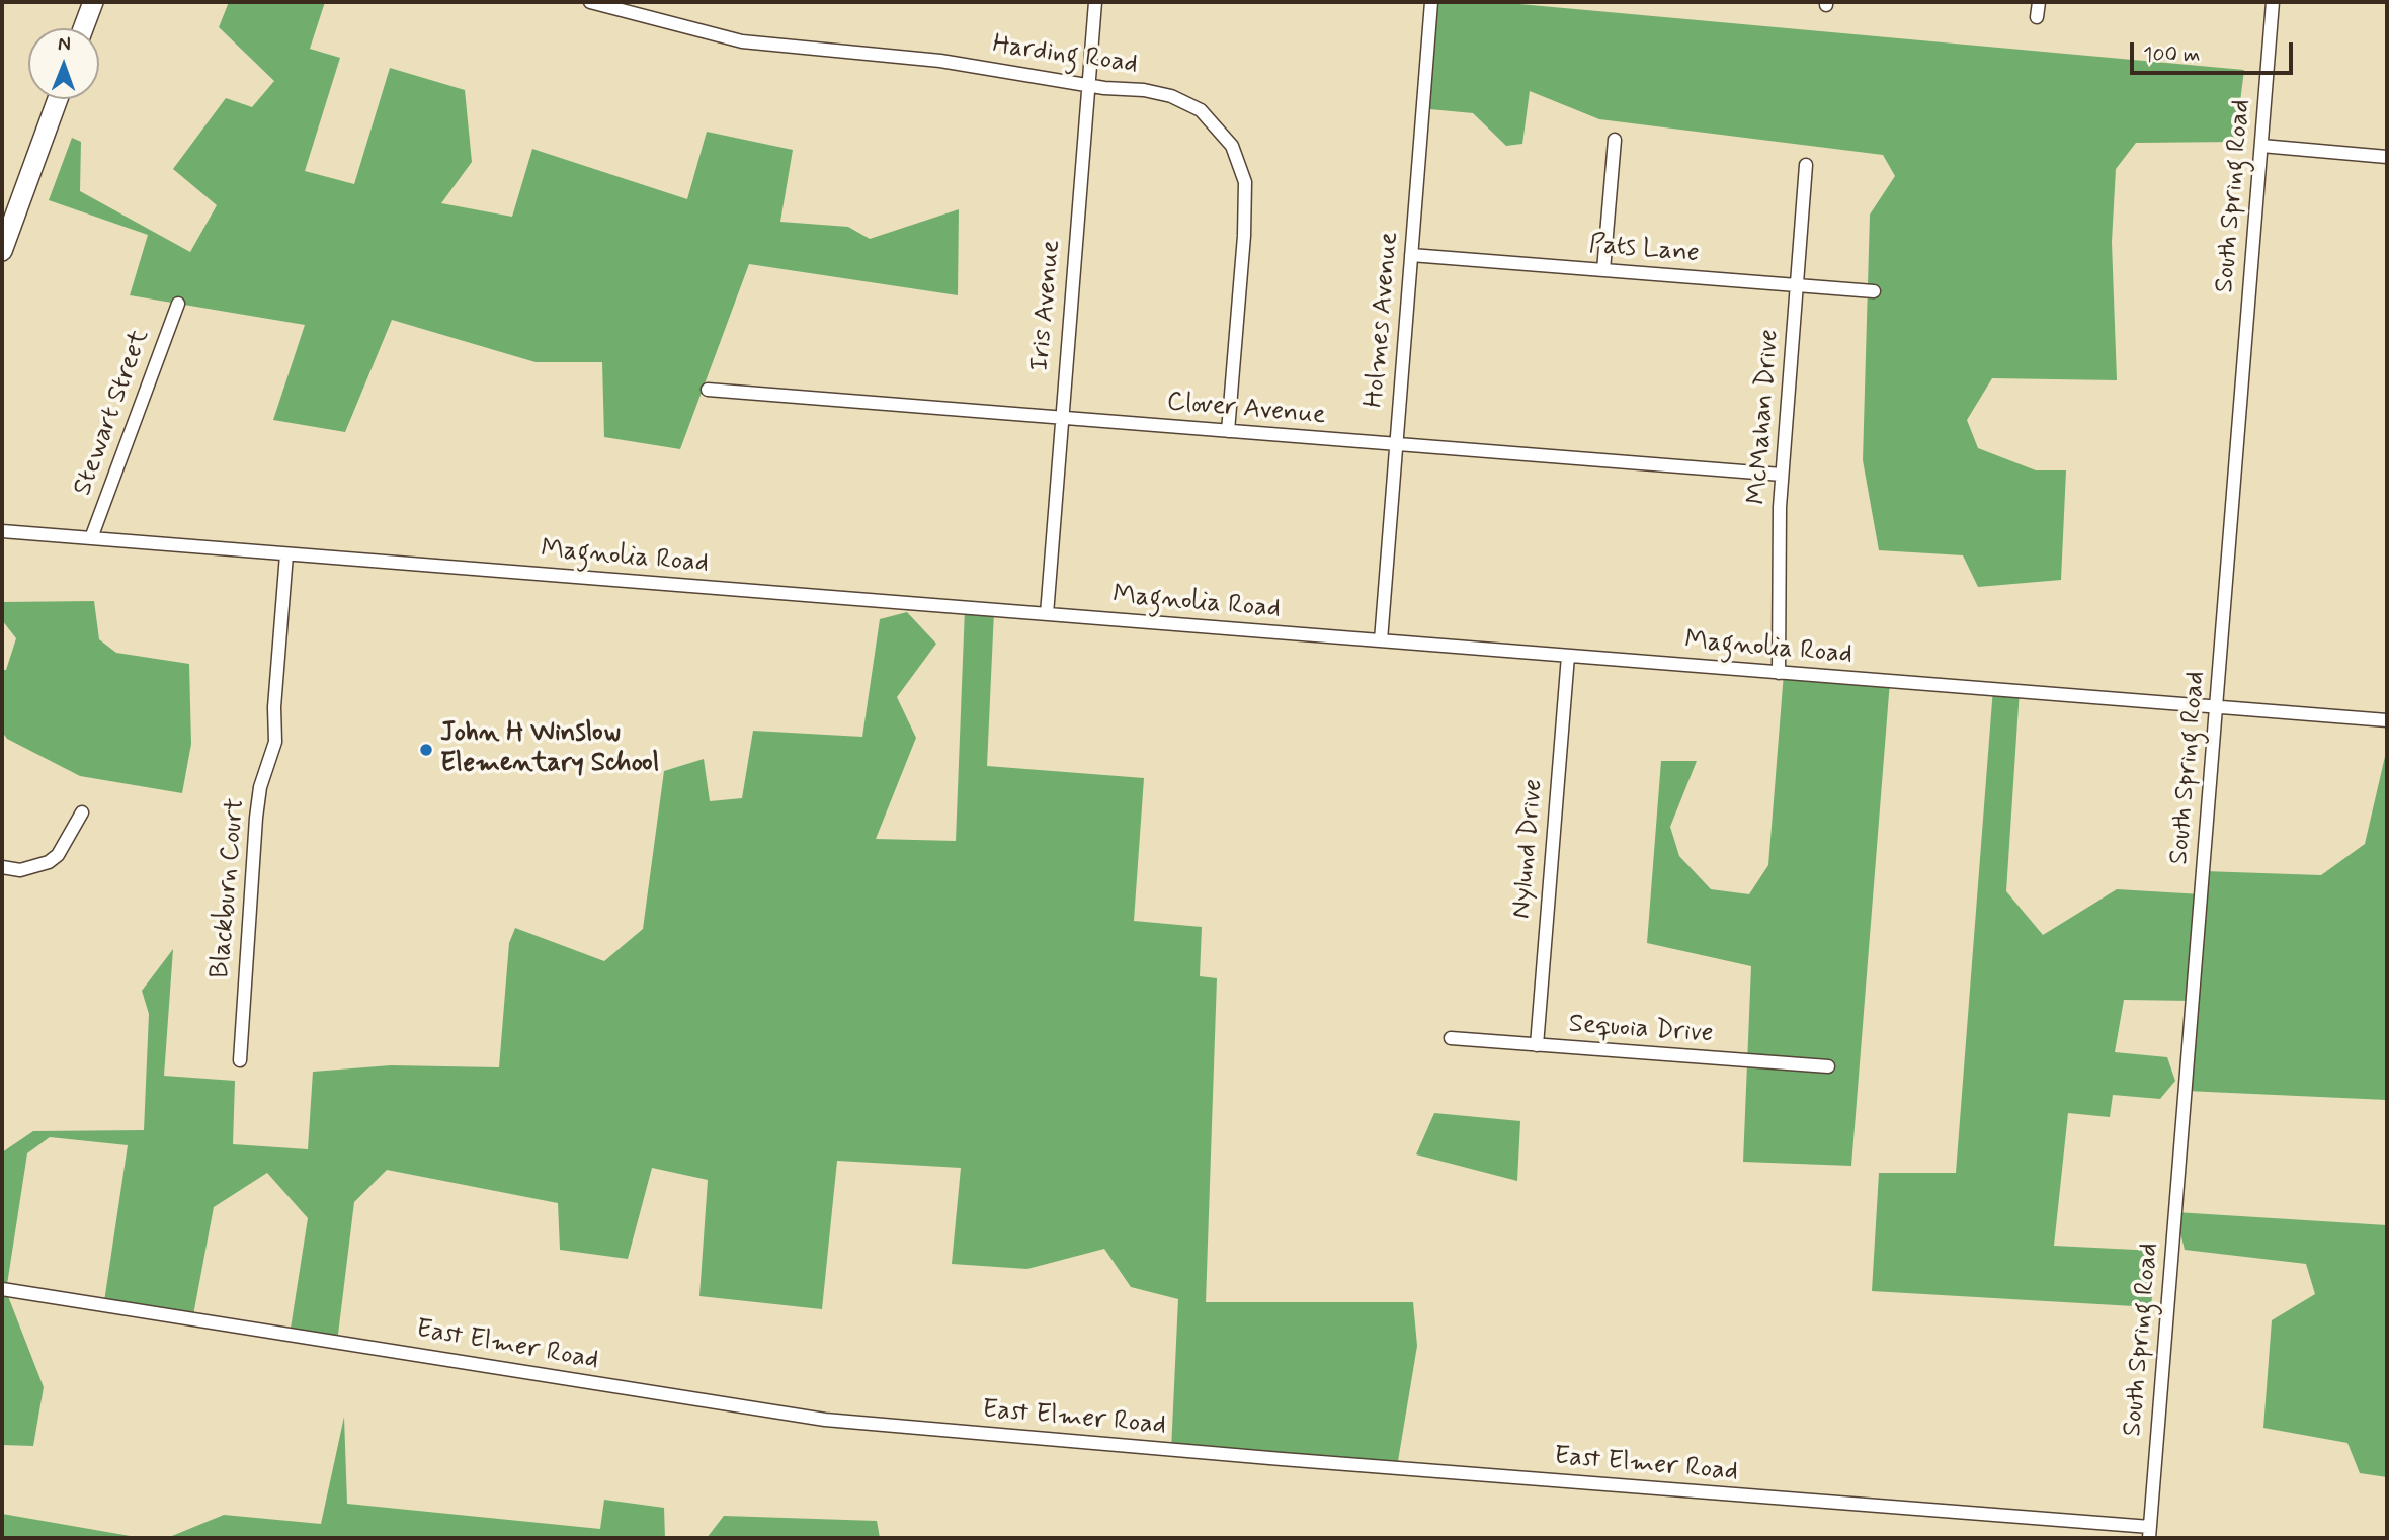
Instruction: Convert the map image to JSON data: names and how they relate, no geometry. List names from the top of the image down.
{
  "streets": {
    "street": [
      "Harding Road",
      "South Spring Road",
      "Pats Lane",
      "Iris Avenue",
      "Holmes Avenue",
      "Clover Avenue",
      "Stewart Street",
      "McMahan Drive",
      "Magnolia Road",
      "Nylund Drive",
      "Blackburn Court",
      "Sequoia Drive",
      "East Elmer Road"
    ]
  },
  "crossings": [
    ["Harding Road", "Iris Avenue"],
    ["Harding Road", "Clover Avenue"],
    ["South Spring Road", "Magnolia Road"],
    ["South Spring Road", "East Elmer Road"],
    ["Pats Lane", "Holmes Avenue"],
    ["Pats Lane", "McMahan Drive"],
    ["Iris Avenue", "Clover Avenue"],
    ["Iris Avenue", "Magnolia Road"],
    ["Holmes Avenue", "Clover Avenue"],
    ["Holmes Avenue", "Magnolia Road"],
    ["Clover Avenue", "McMahan Drive"],
    ["Stewart Street", "Magnolia Road"],
    ["McMahan Drive", "Magnolia Road"],
    ["Magnolia Road", "Nylund Drive"],
    ["Magnolia Road", "Blackburn Court"],
    ["Nylund Drive", "Sequoia Drive"]
  ],
  "places": ["John H Winslow Elementary School"],
  "scale_bar": "100 m",
  "north": "top"
}
